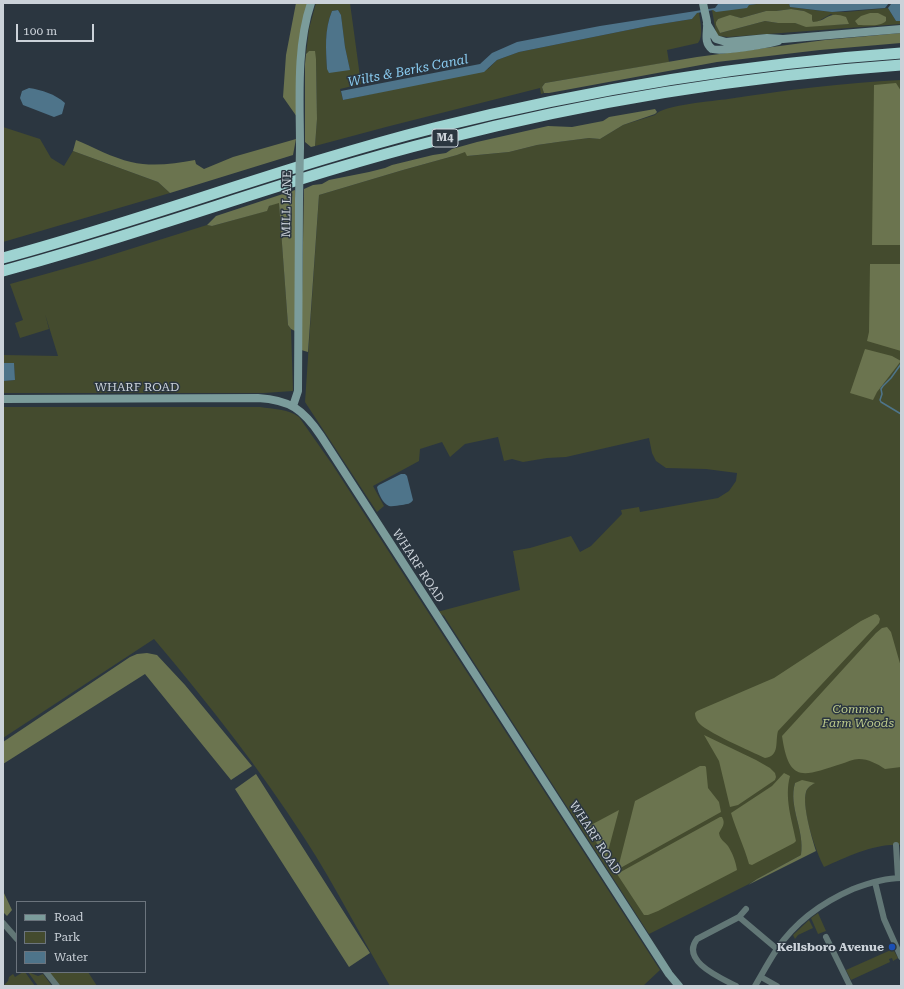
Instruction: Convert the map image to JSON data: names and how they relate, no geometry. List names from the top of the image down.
{
  "streets": {
    "highway": ["M4"],
    "main road": ["MILL LANE", "WHARF ROAD"]
  },
  "crossings": [
    ["MILL LANE", "WHARF ROAD"]
  ],
  "water": ["Wilts & Berks Canal"],
  "parks": ["Common Farm Woods"],
  "places": ["Kellsboro Avenue"],
  "legend": ["Road", "Park", "Water"],
  "scale_bar": "100 m"
}
